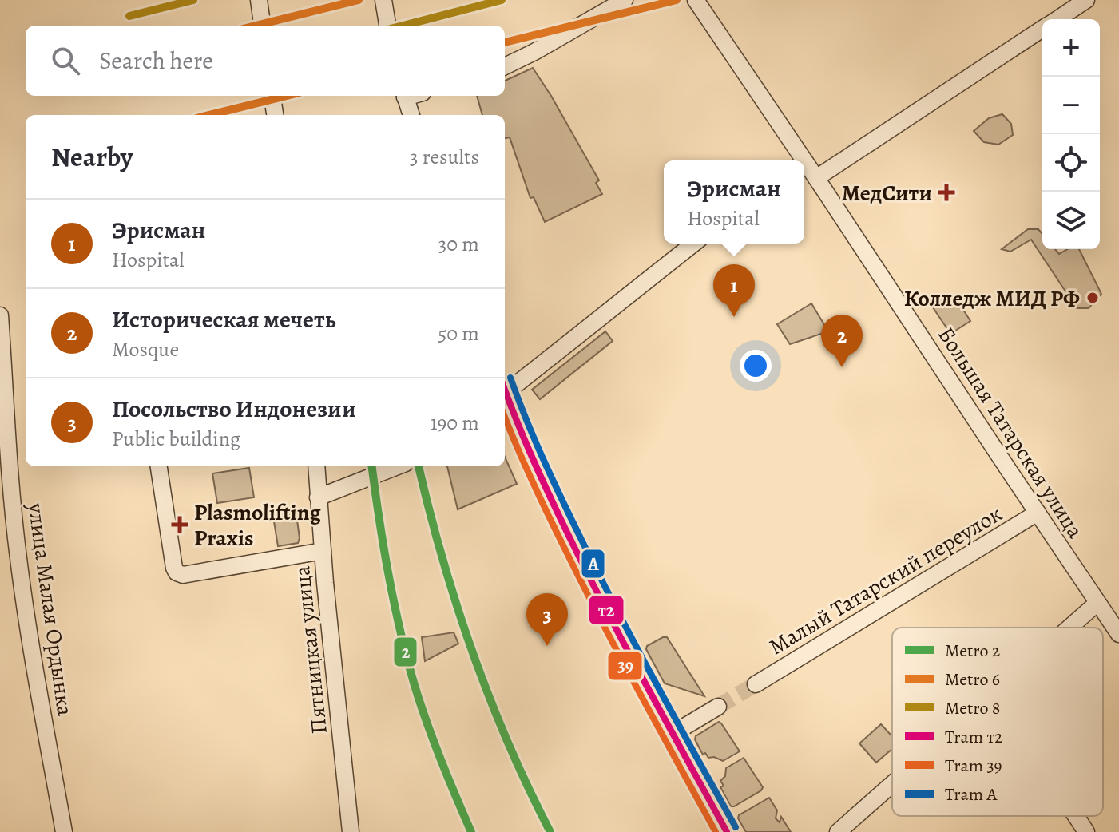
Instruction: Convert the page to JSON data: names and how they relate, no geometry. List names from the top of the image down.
{
  "streets": {
    "street": [
      "Большая Татарская улица",
      "Малый Татарский переулок",
      "улица Малая Ордынка",
      "Пятницкая улица"
    ]
  },
  "crossings": [
    ["Большая Татарская улица", "Малый Татарский переулок"]
  ],
  "places": {
    "health": ["МедСити", "Plasmolifting Praxis"],
    "other": ["Колледж МИД РФ"]
  },
  "lines": [
    "metro line 6",
    "metro line 8",
    "tram line А",
    "tram line т2",
    "tram line 39",
    "metro line 2"
  ],
  "legend": [
    "Metro 2",
    "Metro 6",
    "Metro 8",
    "Tram т2",
    "Tram 39",
    "Tram А"
  ],
  "page": {
    "map_buttons": ["+", "−"],
    "search": "Search here",
    "heading": ["Nearby", "3 results"],
    "popup": ["Эрисман", "Hospital"],
    "list": [
      {
        "mark": "1",
        "name": "Эрисман",
        "note": "Hospital",
        "value": "30 m"
      },
      {
        "mark": "2",
        "name": "Историческая мечеть",
        "note": "Mosque",
        "value": "50 m"
      },
      {
        "mark": "3",
        "name": "Посольство Индонезии",
        "note": "Public building",
        "value": "190 m"
      }
    ],
    "pins": ["1", "2", "3"]
  }
}
